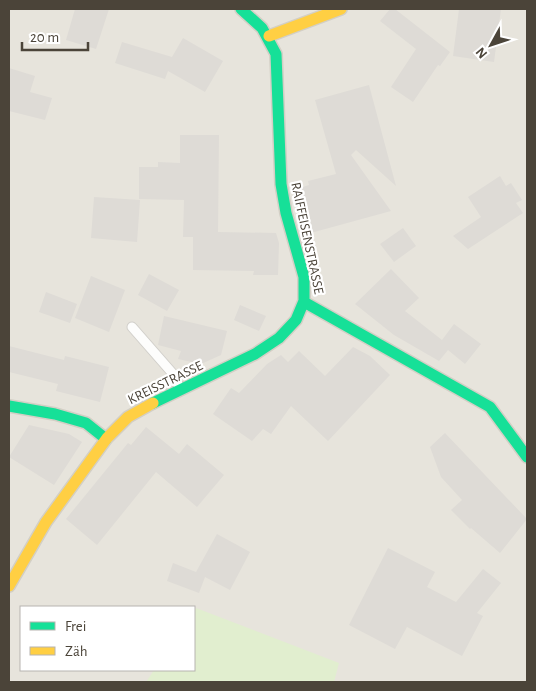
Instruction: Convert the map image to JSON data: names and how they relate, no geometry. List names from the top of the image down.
{
  "streets": {
    "street": ["RAIFFEISENSTRASSE", "KREISSTRASSE"]
  },
  "crossings": [
    ["RAIFFEISENSTRASSE", "KREISSTRASSE"]
  ],
  "legend": ["Frei", "Zäh"],
  "scale_bar": "20 m",
  "north": "bottom left"
}
